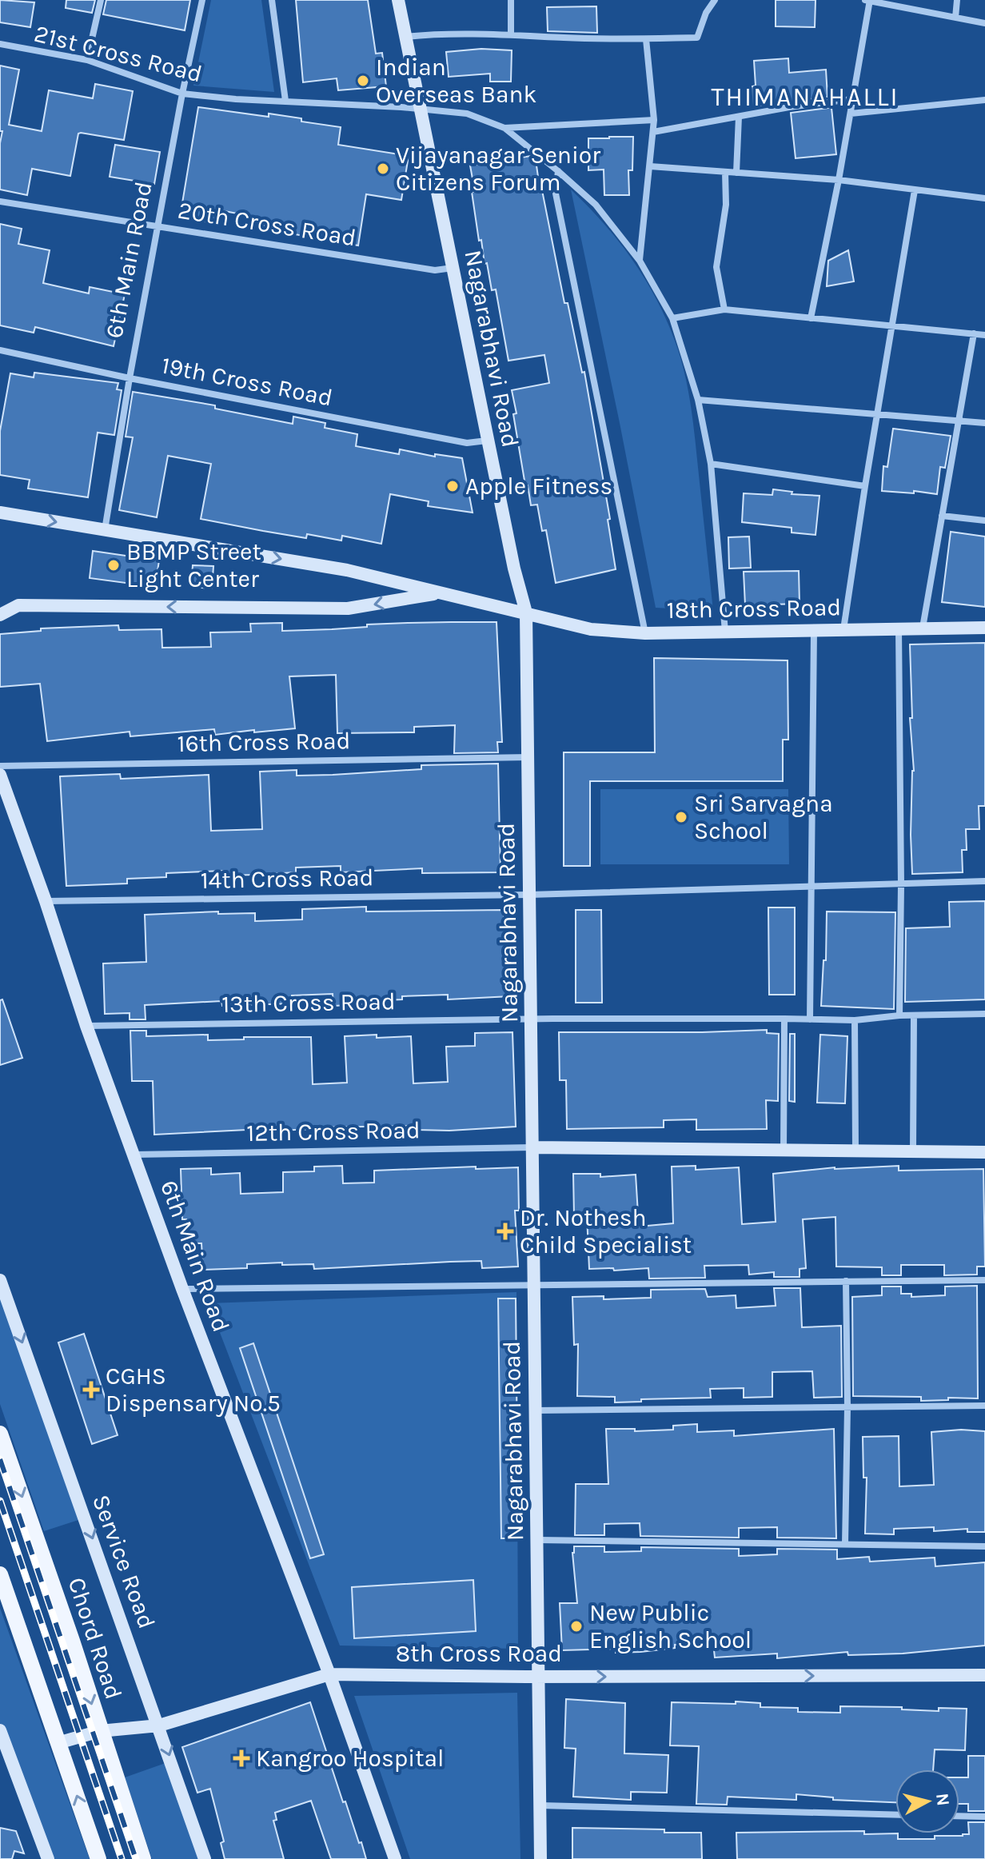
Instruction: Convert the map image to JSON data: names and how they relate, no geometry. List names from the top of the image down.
{
  "streets": {
    "main road": [
      "6th Main Road",
      "Nagarabhavi Road",
      "18th Cross Road",
      "Service Road",
      "Chord Road",
      "8th Cross Road"
    ],
    "street": [
      "21st Cross Road",
      "20th Cross Road",
      "19th Cross Road",
      "16th Cross Road",
      "14th Cross Road",
      "13th Cross Road",
      "12th Cross Road"
    ]
  },
  "crossings": [
    ["21st Cross Road", "6th Main Road"],
    ["21st Cross Road", "Nagarabhavi Road"],
    ["20th Cross Road", "6th Main Road"],
    ["20th Cross Road", "Nagarabhavi Road"],
    ["6th Main Road", "19th Cross Road"],
    ["6th Main Road", "14th Cross Road"],
    ["6th Main Road", "13th Cross Road"],
    ["6th Main Road", "12th Cross Road"],
    ["6th Main Road", "8th Cross Road"],
    ["Nagarabhavi Road", "19th Cross Road"],
    ["Nagarabhavi Road", "18th Cross Road"],
    ["Nagarabhavi Road", "16th Cross Road"],
    ["Nagarabhavi Road", "14th Cross Road"],
    ["Nagarabhavi Road", "13th Cross Road"],
    ["Nagarabhavi Road", "12th Cross Road"],
    ["Nagarabhavi Road", "8th Cross Road"],
    ["Service Road", "8th Cross Road"],
    ["Chord Road", "8th Cross Road"]
  ],
  "one_way": ["8th Cross Road"],
  "districts": ["THIMANAHALLI"],
  "places": {
    "other": [
      "Indian Overseas Bank",
      "Vijayanagar Senior Citizens Forum",
      "Apple Fitness",
      "BBMP Street Light Center",
      "Sri Sarvagna School",
      "New Public English School"
    ],
    "health": ["Dr. Nothesh Child Specialist", "CGHS Dispensary No.5", "Kangroo Hospital"]
  },
  "north": "right"
}
